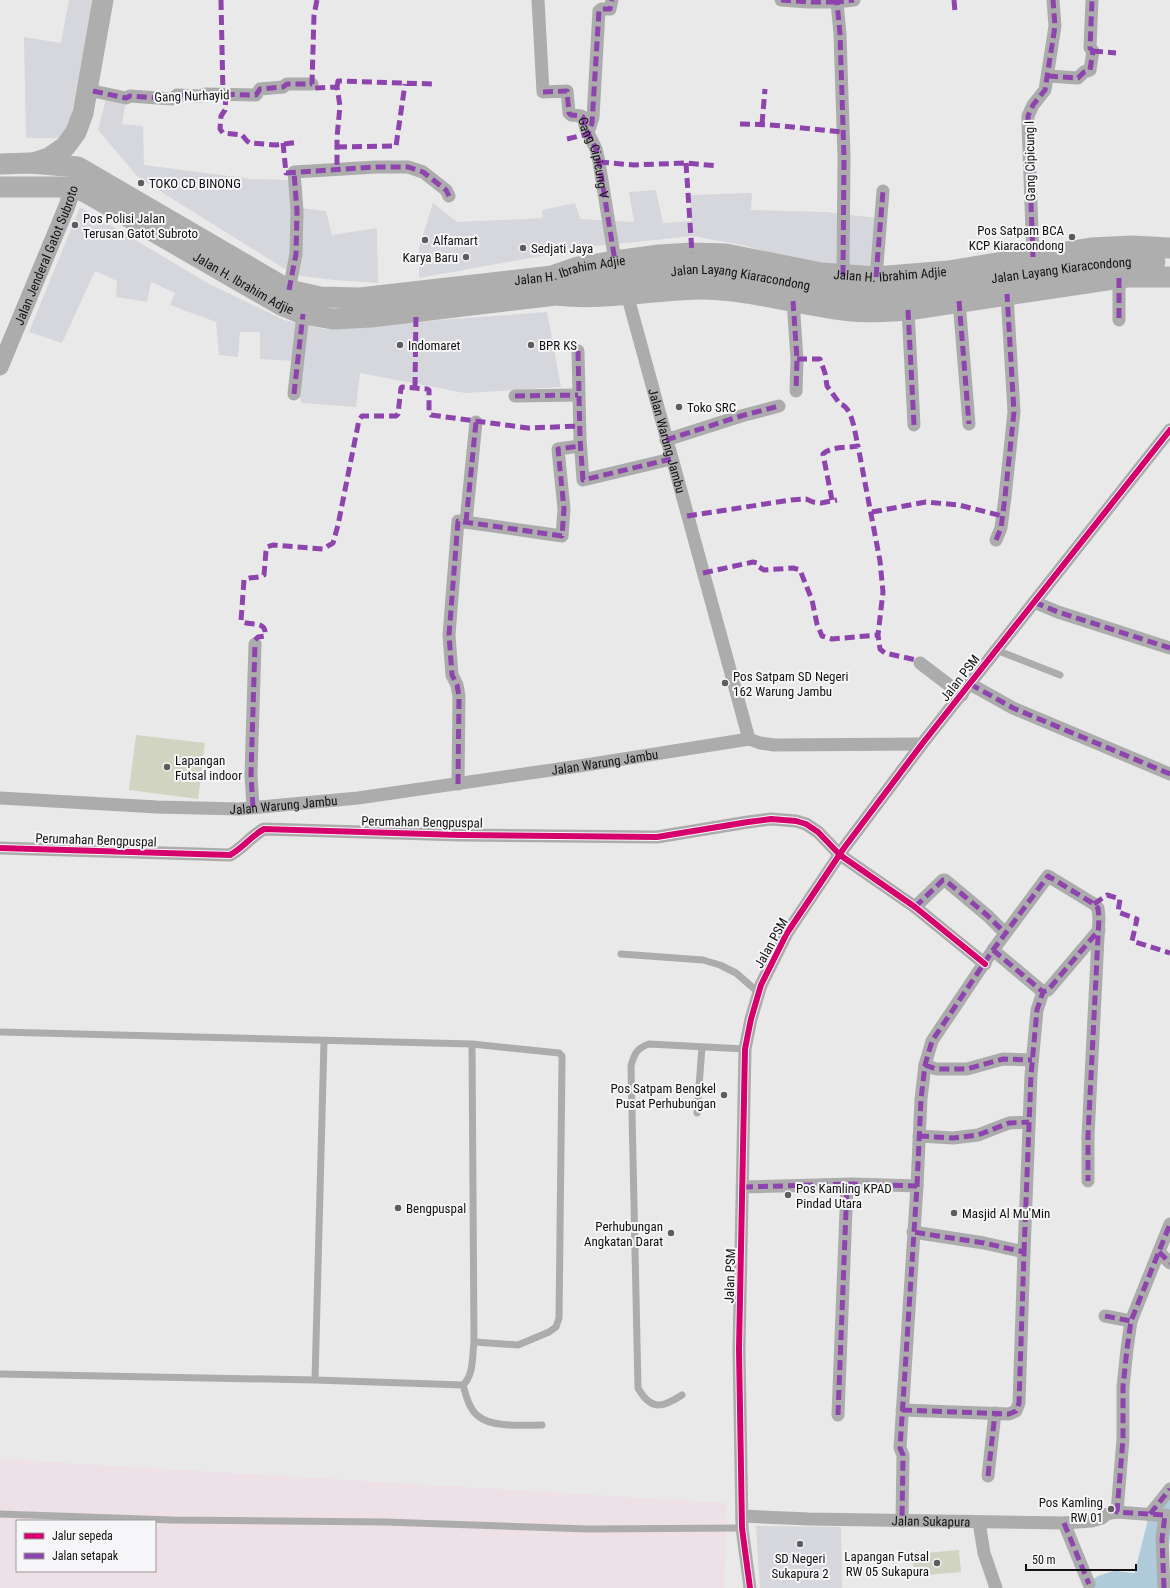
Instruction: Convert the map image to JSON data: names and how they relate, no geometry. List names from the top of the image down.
{
  "streets": {
    "main road": ["Jalan Jenderal Gatot Subroto", "Jalan H. Ibrahim Adjie", "Jalan Layang Kiaracondong"],
    "street": [
      "Gang Nurhayid",
      "Gang Cipicung V",
      "Gang Cipicung I",
      "Jalan Warung Jambu",
      "Jalan PSM",
      "Perumahan Bengpuspal",
      "Jalan Sukapura"
    ]
  },
  "crossings": [
    ["Gang Nurhayid", "Jalan Jenderal Gatot Subroto"],
    ["Gang Cipicung V", "Jalan H. Ibrahim Adjie"],
    ["Gang Cipicung I", "Jalan H. Ibrahim Adjie"],
    ["Jalan Jenderal Gatot Subroto", "Jalan H. Ibrahim Adjie"],
    ["Jalan H. Ibrahim Adjie", "Jalan Layang Kiaracondong"],
    ["Jalan H. Ibrahim Adjie", "Jalan Warung Jambu"],
    ["Jalan PSM", "Perumahan Bengpuspal"],
    ["Jalan PSM", "Jalan Sukapura"]
  ],
  "places": [
    "TOKO CD BINONG",
    "Pos Polisi Jalan Terusan Gatot Subroto",
    "Pos Satpam BCA KCP Kiaracondong",
    "Alfamart",
    "Sedjati Jaya",
    "Karya Baru",
    "Indomaret",
    "BPR KS",
    "Toko SRC",
    "Pos Satpam SD Negeri 162 Warung Jambu",
    "Lapangan Futsal indoor",
    "Pos Satpam Bengkel Pusat Perhubungan",
    "Pos Kamling KPAD Pindad Utara",
    "Bengpuspal",
    "Masjid Al Mu'Min",
    "Perhubungan Angkatan Darat",
    "Pos Kamling RW 01",
    "SD Negeri Sukapura 2",
    "Lapangan Futsal RW 05 Sukapura"
  ],
  "legend": ["Jalur sepeda", "Jalan setapak"],
  "scale_bar": "50 m"
}
